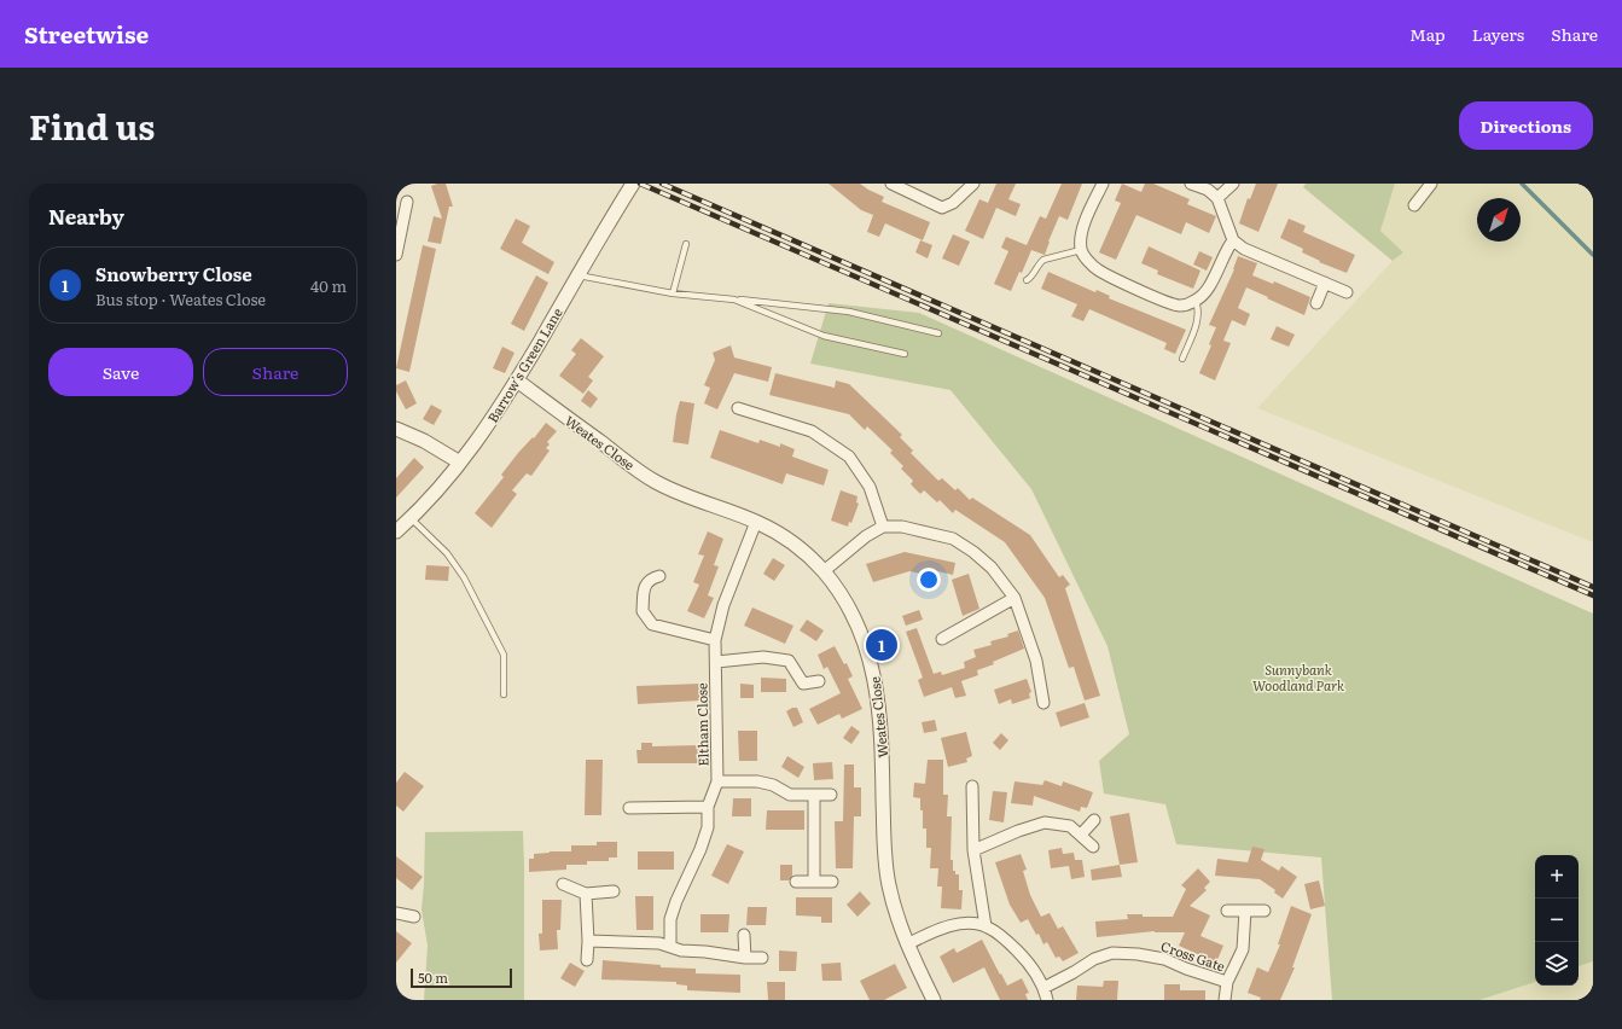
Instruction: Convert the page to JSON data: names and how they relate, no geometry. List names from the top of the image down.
{
  "streets": {
    "street": [
      "Barrow's Green Lane",
      "Weates Close",
      "Eltham Close",
      "Cross Gate"
    ]
  },
  "crossings": [
    ["Barrow's Green Lane", "Weates Close"],
    ["Weates Close", "Eltham Close"]
  ],
  "parks": ["Sunnybank Woodland Park"],
  "scale_bar": "50 m",
  "north": "top right",
  "page": {
    "header": "Streetwise",
    "nav": ["Map", "Layers", "Share"],
    "title": "Find us",
    "buttons": [
      "Directions",
      ["Save", "Share"]
    ],
    "heading": "Nearby",
    "list": [
      {
        "mark": "1",
        "name": "Snowberry Close",
        "note": "Bus stop · Weates Close",
        "value": "40 m"
      }
    ],
    "pins": "1",
    "map_buttons": ["+", "−"],
    "scale": "50 m"
  }
}
